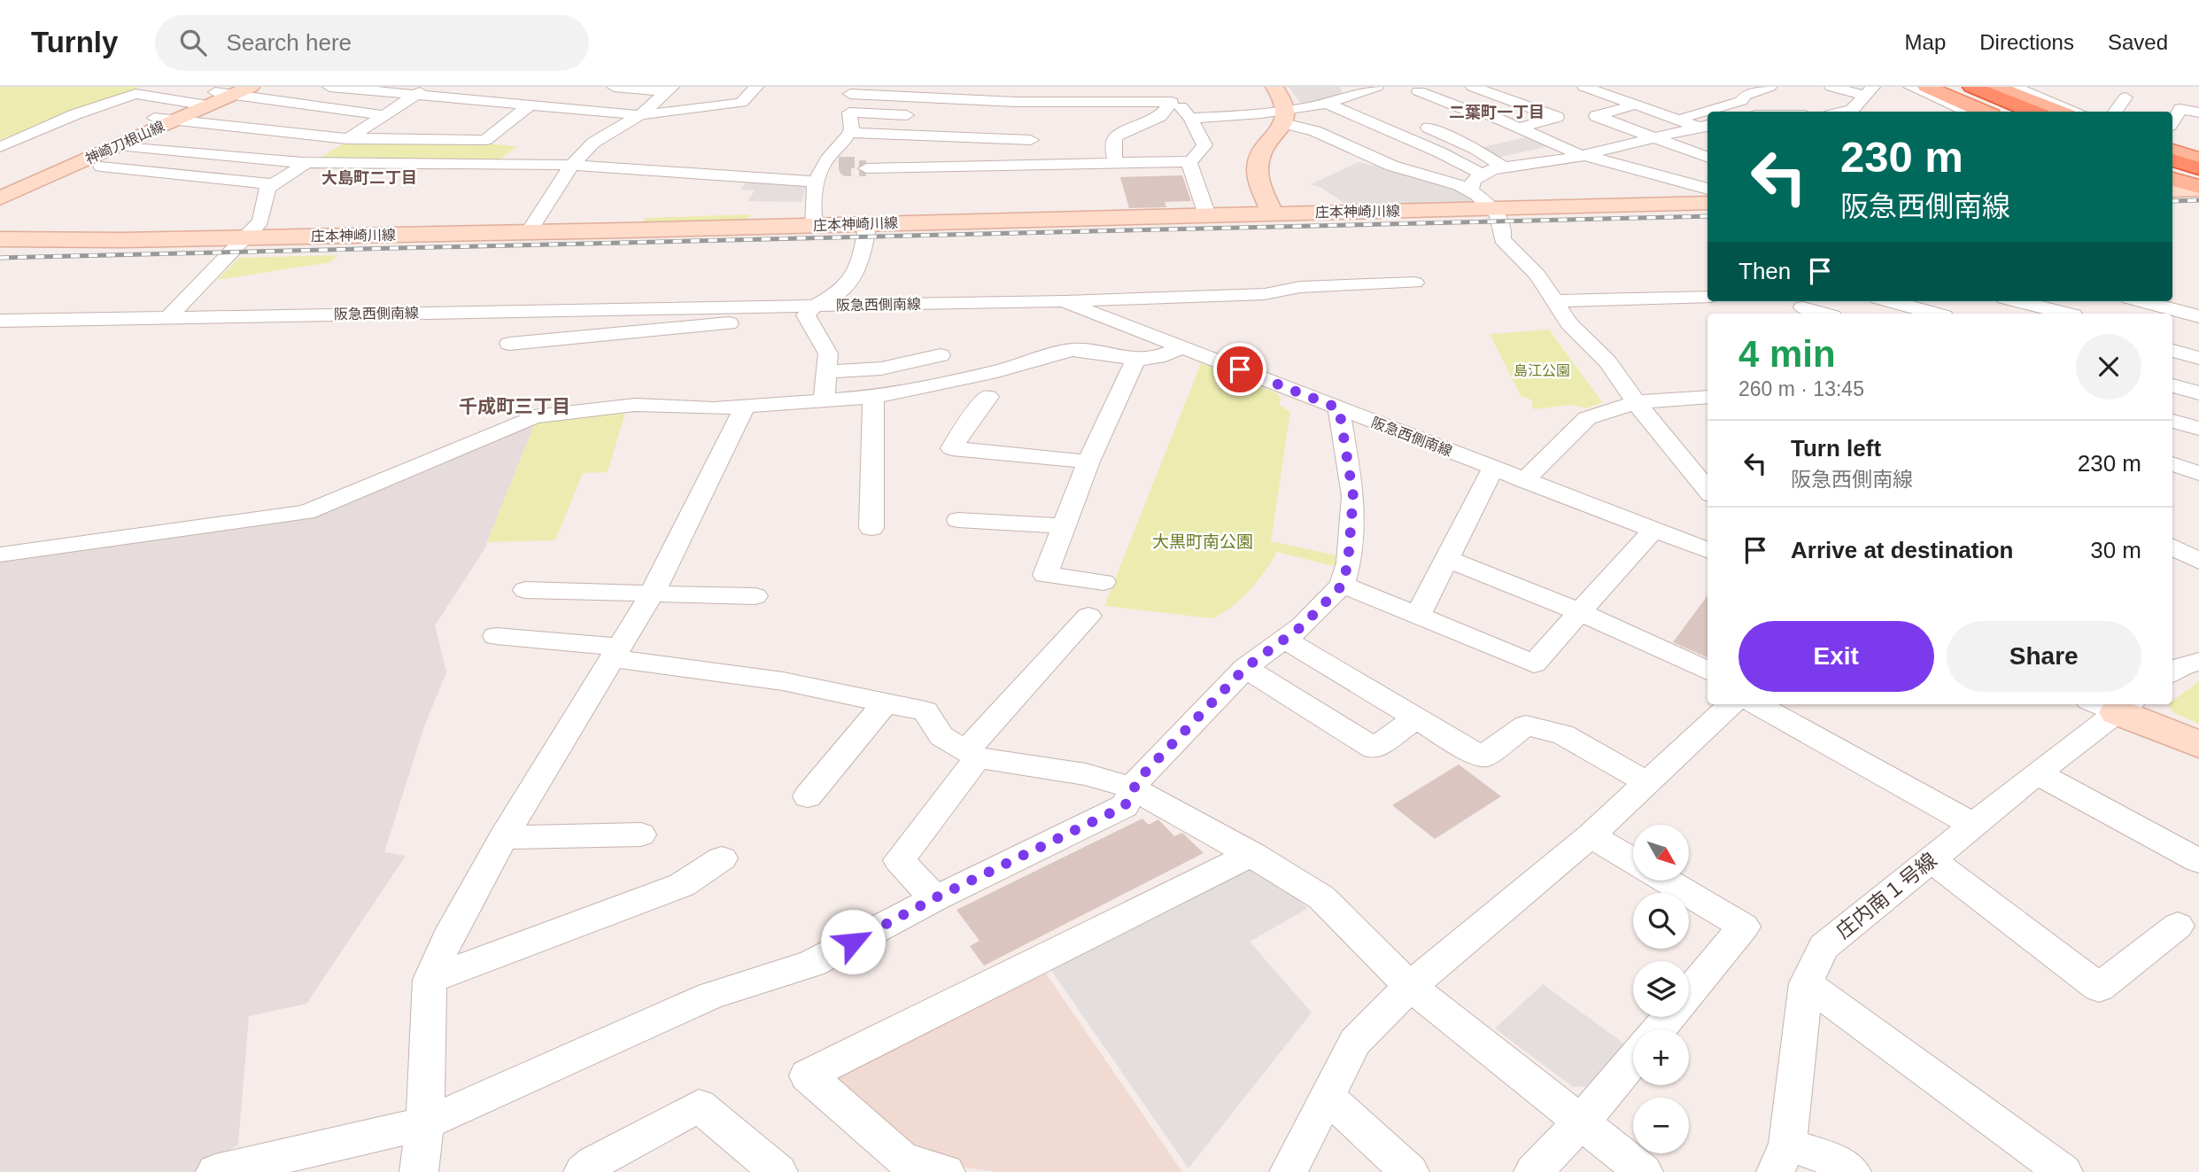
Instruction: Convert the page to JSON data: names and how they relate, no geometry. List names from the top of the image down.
{
  "streets": {
    "street": [
      "神崎刀根山線",
      "庄本神崎川線",
      "阪急西側南線",
      "庄内南１号線"
    ]
  },
  "districts": ["二葉町一丁目", "大島町二丁目", "千成町三丁目"],
  "parks": ["島江公園", "大黒町南公園"],
  "north": "bottom right",
  "page": {
    "header": "Turnly",
    "search": "Search here",
    "nav": ["Map", "Directions", "Saved"],
    "turn": ["230 m", "阪急西側南線"],
    "then": "Then",
    "heading": ["4 min", "260 m · 13:45"],
    "list": [
      {
        "name": "Turn left",
        "note": "阪急西側南線",
        "value": "230 m"
      },
      {
        "name": "Arrive at destination",
        "value": "30 m"
      }
    ],
    "buttons": ["Exit", "Share"],
    "map_buttons": ["+", "−"]
  }
}
